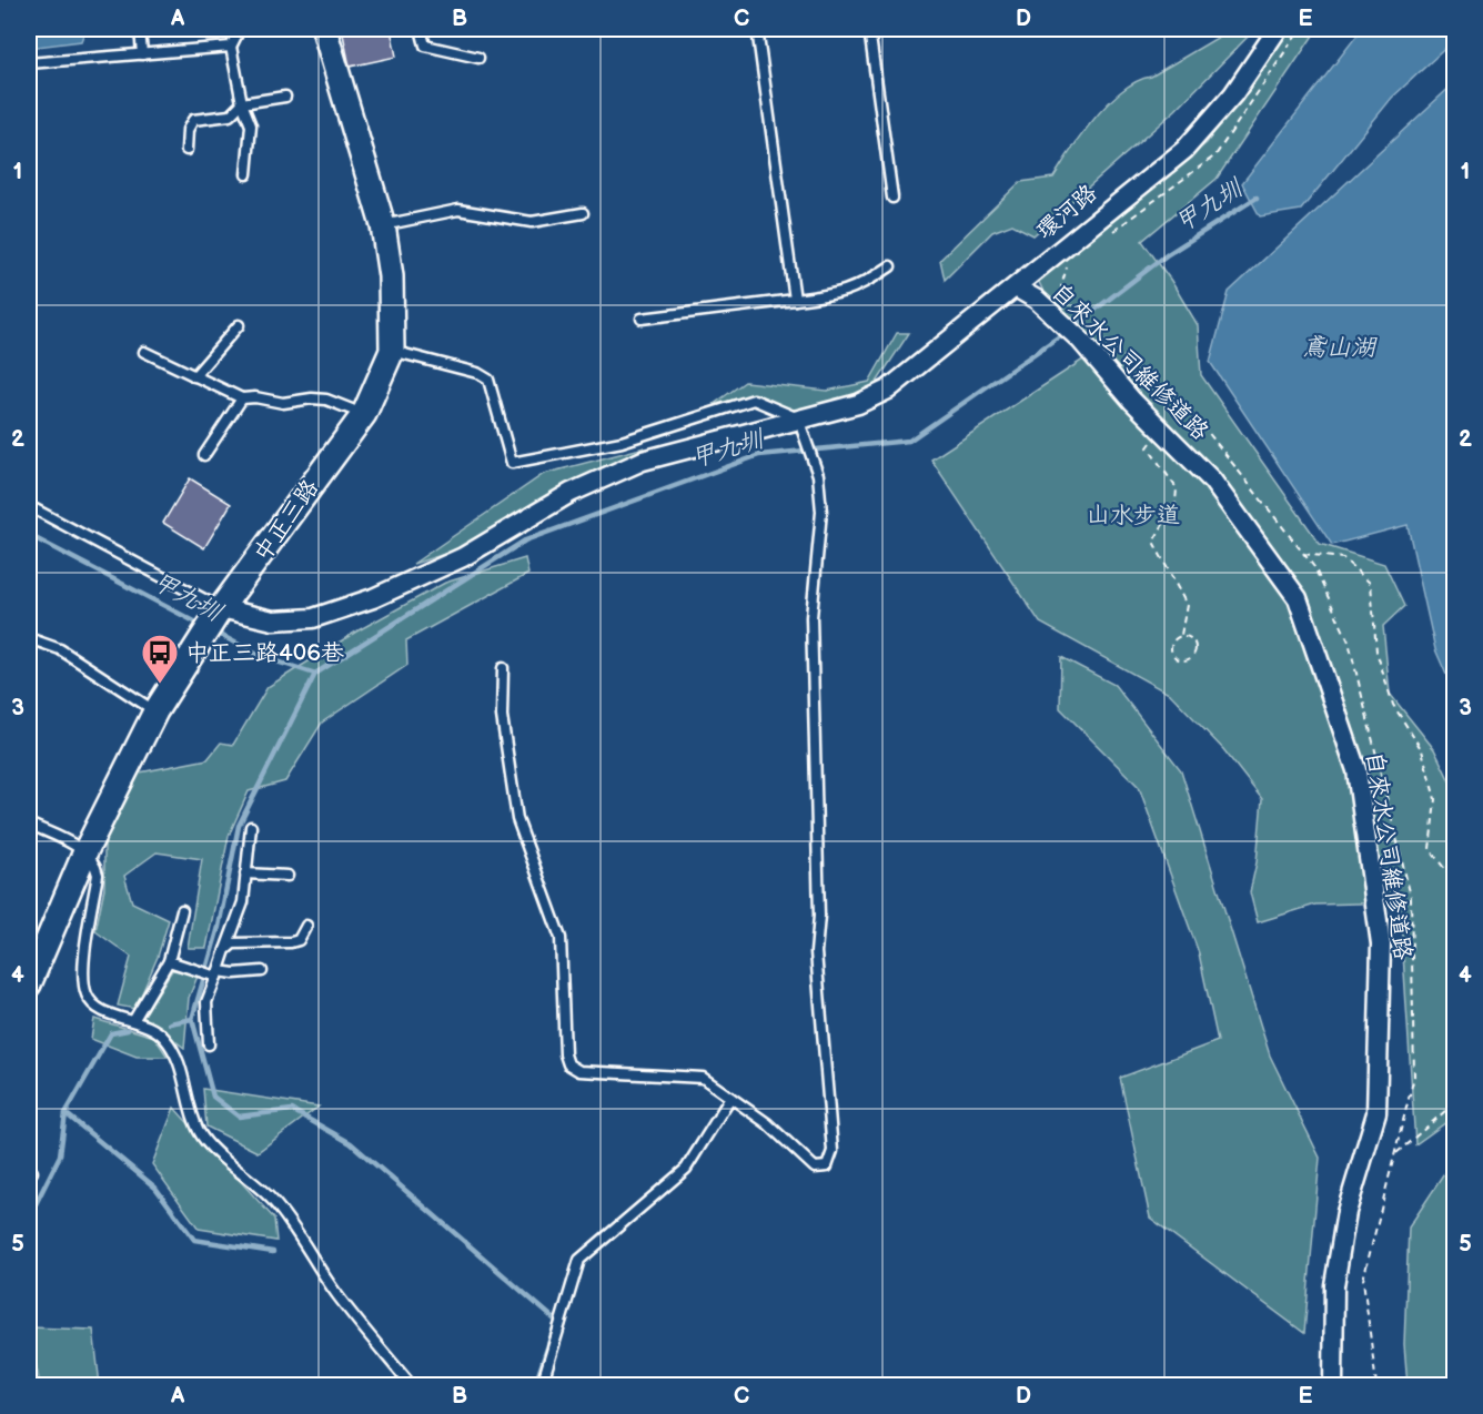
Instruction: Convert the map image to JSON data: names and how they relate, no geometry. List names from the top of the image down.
{
  "streets": {
    "street": ["環河路", "自來水公司維修道路", "中正三路"]
  },
  "crossings": [
    ["環河路", "自來水公司維修道路"],
    ["環河路", "中正三路"]
  ],
  "water": ["甲九圳", "鳶山湖"],
  "parks": ["山水步道"],
  "places": {
    "bus stop": ["中正三路406巷"]
  },
  "grid": {
    "columns": [
      "A",
      "B",
      "C",
      "D",
      "E"
    ],
    "rows": [
      "1",
      "2",
      "3",
      "4",
      "5"
    ]
  }
}
